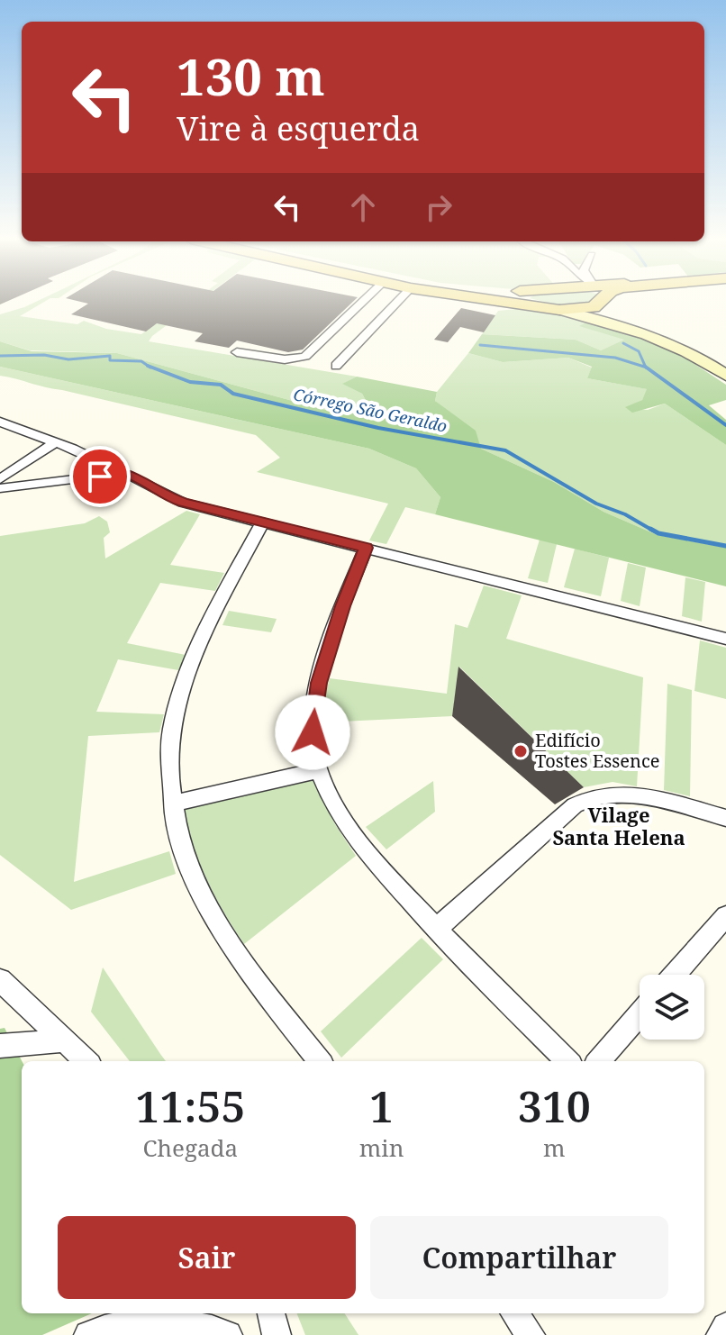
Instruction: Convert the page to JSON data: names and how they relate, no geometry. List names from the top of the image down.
{
  "districts": ["Vilage Santa Helena"],
  "water": ["Córrego São Geraldo"],
  "places": ["Edifício Tostes Essence"],
  "page": {
    "turn": ["130 m", "Vire à esquerda"],
    "eta": [
      "11:55",
      "Chegada",
      "1",
      "min",
      "310",
      "m"
    ],
    "buttons": ["Sair", "Compartilhar"]
  }
}
